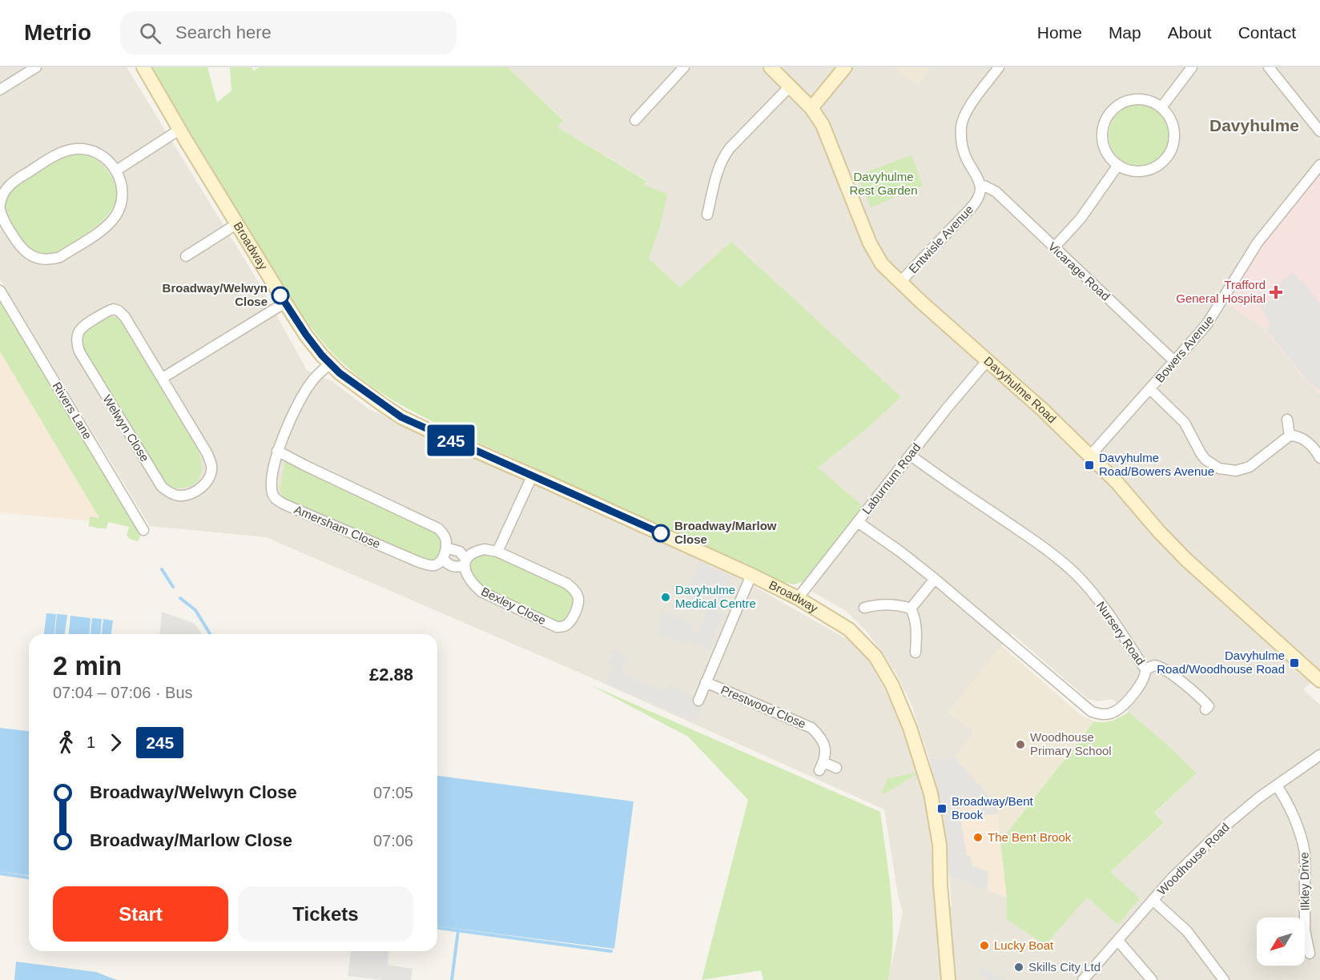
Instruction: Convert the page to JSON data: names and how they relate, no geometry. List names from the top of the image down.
{
  "streets": {
    "street": [
      "Entwisle Avenue",
      "Broadway",
      "Vicarage Road",
      "Bowers Avenue",
      "Davyhulme Road",
      "Rivers Lane",
      "Welwyn Close",
      "Laburnum Road",
      "Amersham Close",
      "Bexley Close",
      "Nursery Road",
      "Prestwood Close",
      "Woodhouse Road",
      "Ilkley Drive"
    ]
  },
  "crossings": [
    ["Entwisle Avenue", "Vicarage Road"],
    ["Entwisle Avenue", "Davyhulme Road"],
    ["Broadway", "Laburnum Road"],
    ["Broadway", "Amersham Close"],
    ["Broadway", "Prestwood Close"],
    ["Vicarage Road", "Bowers Avenue"],
    ["Bowers Avenue", "Davyhulme Road"],
    ["Davyhulme Road", "Laburnum Road"],
    ["Laburnum Road", "Nursery Road"],
    ["Amersham Close", "Bexley Close"],
    ["Woodhouse Road", "Ilkley Drive"]
  ],
  "districts": ["Davyhulme"],
  "parks": ["Davyhulme Rest Garden"],
  "places": {
    "health": ["Trafford General Hospital"],
    "other": [
      "Broadway/Welwyn Close",
      "Broadway/Marlow Close",
      "Davyhulme Medical Centre",
      "Woodhouse Primary School",
      "The Bent Brook",
      "Lucky Boat",
      "Skills City Ltd"
    ],
    "transit": ["Davyhulme Road/Bowers Avenue", "Davyhulme Road/Woodhouse Road", "Broadway/Bent Brook"]
  },
  "lines": ["bus line 245"],
  "north": "bottom left",
  "page": {
    "header": "Metrio",
    "search": "Search here",
    "nav": [
      "Home",
      "Map",
      "About",
      "Contact"
    ],
    "on_map": "245",
    "heading": ["2 min", "07:04 – 07:06 · Bus", "£2.88"],
    "legs": ["1", "245"],
    "list": [
      {
        "name": "Broadway/Welwyn Close",
        "value": "07:05"
      },
      {
        "name": "Broadway/Marlow Close",
        "value": "07:06"
      }
    ],
    "buttons": ["Start", "Tickets"]
  }
}
